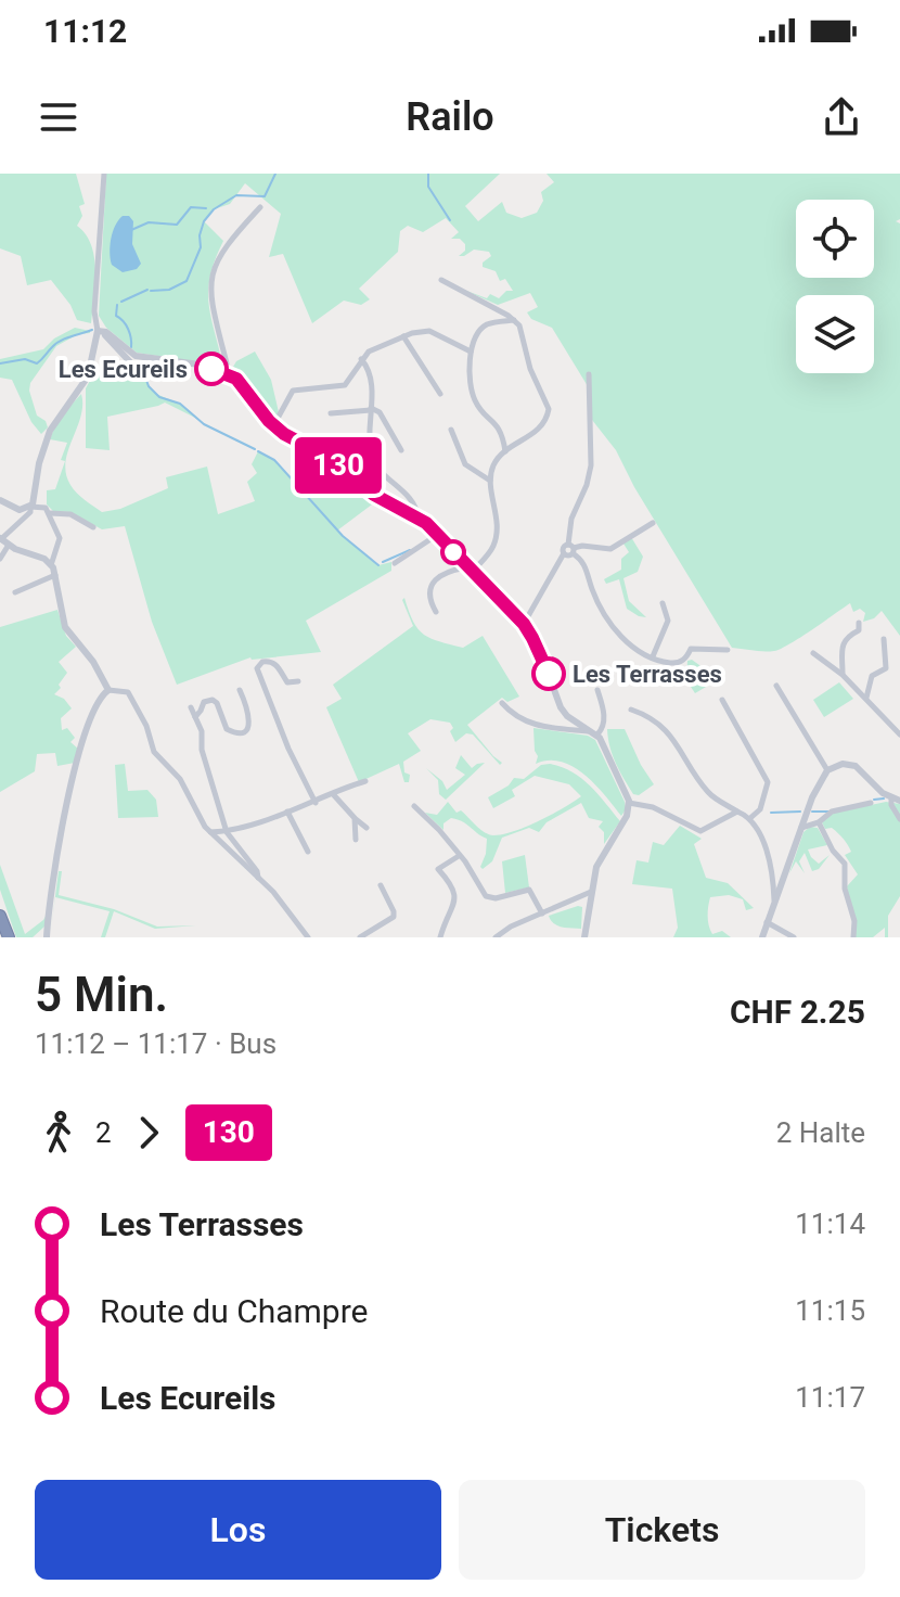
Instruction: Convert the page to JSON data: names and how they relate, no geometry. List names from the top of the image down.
{
  "places": ["Les Ecureils", "Les Terrasses"],
  "lines": ["bus line 130"],
  "page": {
    "status": "11:12",
    "header": "Railo",
    "on_map": "130",
    "heading": ["5 Min.", "11:12 – 11:17 · Bus", "CHF 2.25"],
    "legs": ["2", "130", "2 Halte"],
    "list": [
      {
        "name": "Les Terrasses",
        "value": "11:14"
      },
      {
        "name": "Route du Champre",
        "value": "11:15"
      },
      {
        "name": "Les Ecureils",
        "value": "11:17"
      }
    ],
    "buttons": ["Los", "Tickets"]
  }
}
